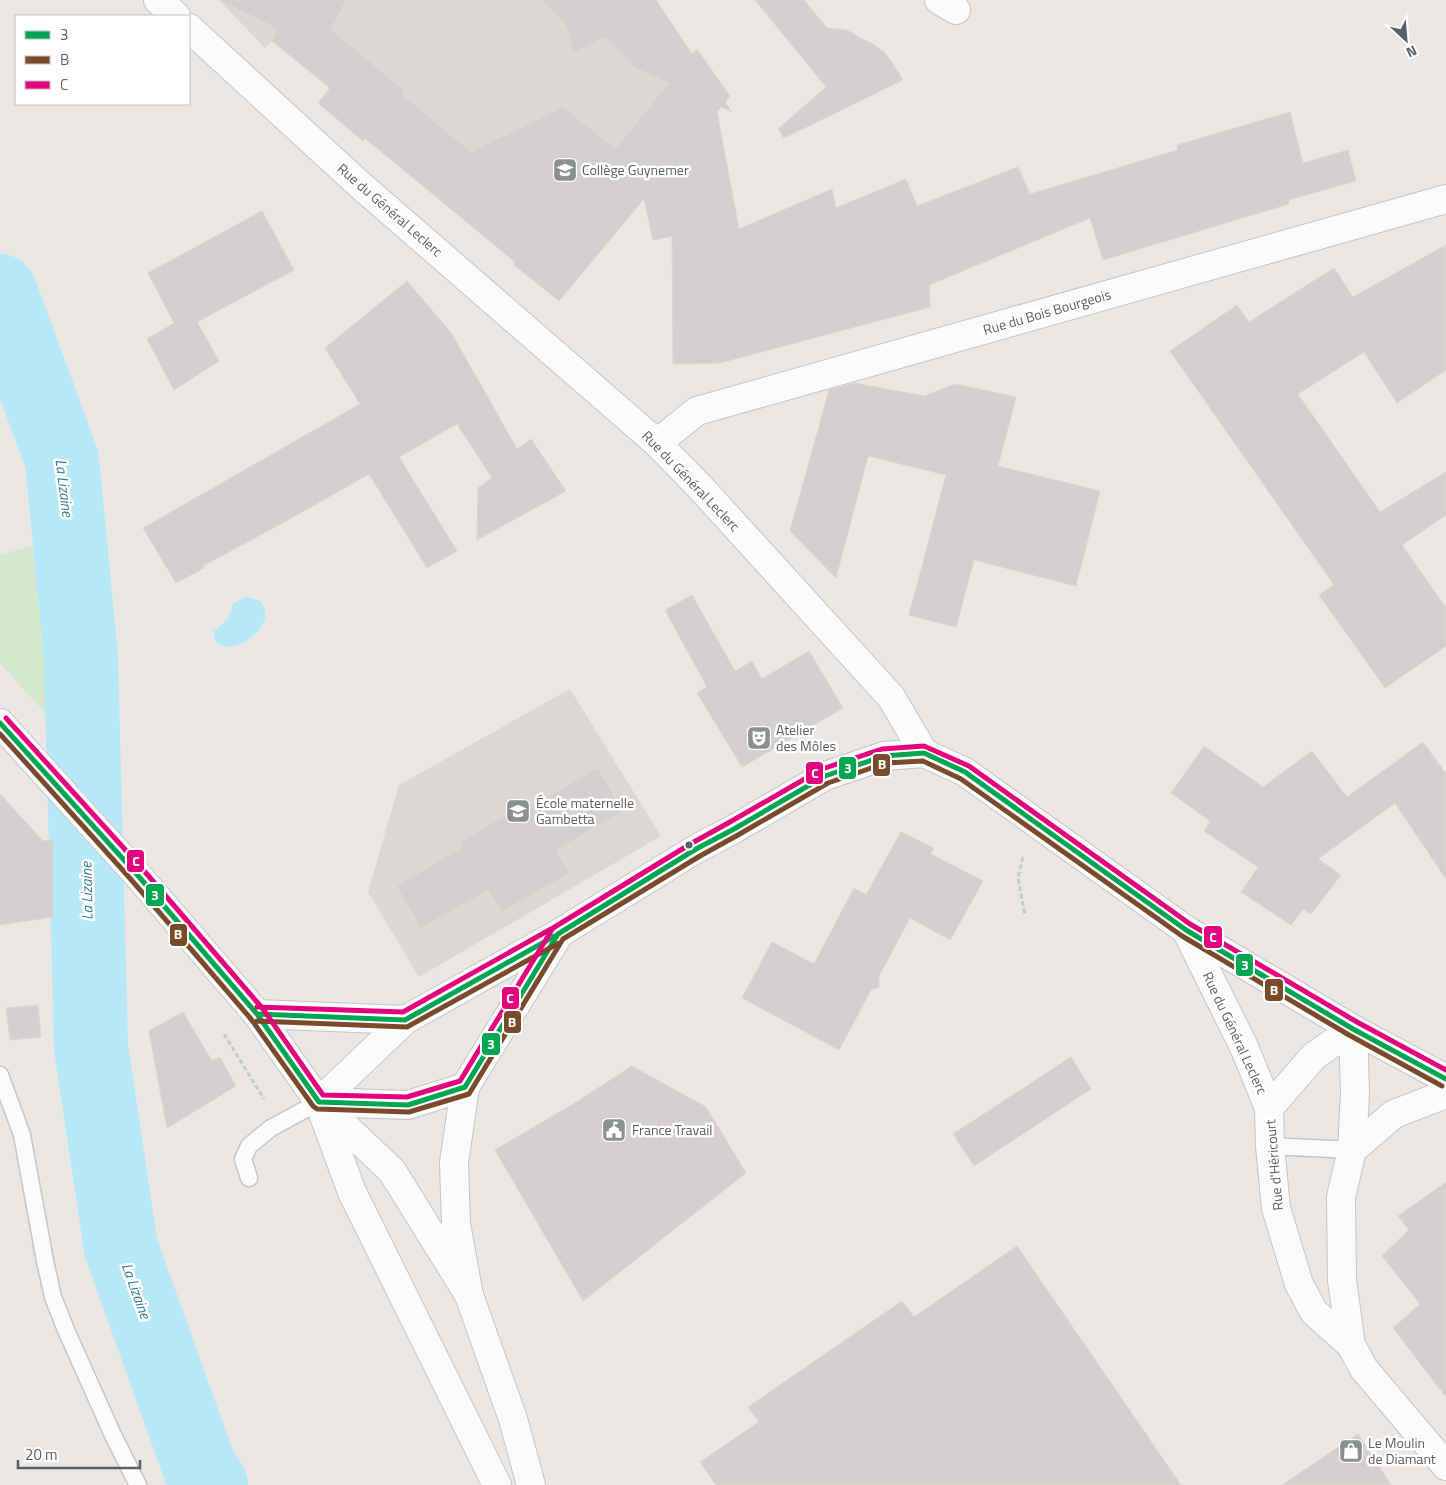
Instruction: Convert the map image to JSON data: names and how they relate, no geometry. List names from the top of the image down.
{
  "streets": {
    "street": ["Rue du Général Leclerc", "Rue du Bois Bourgeois", "Rue d'Héricourt"]
  },
  "crossings": [
    ["Rue du Général Leclerc", "Rue du Bois Bourgeois"],
    ["Rue du Général Leclerc", "Rue d'Héricourt"]
  ],
  "water": ["La Lizaine"],
  "places": {
    "school or university": ["Collège Guynemer", "École maternelle Gambetta"],
    "theatre": ["Atelier des Môles"],
    "public building": ["France Travail"],
    "shop": ["Le Moulin de Diamant"]
  },
  "lines": ["transit line C", "transit line 3", "transit line B"],
  "legend": ["3", "B", "C"],
  "scale_bar": "20 m",
  "north": "bottom right"
}
